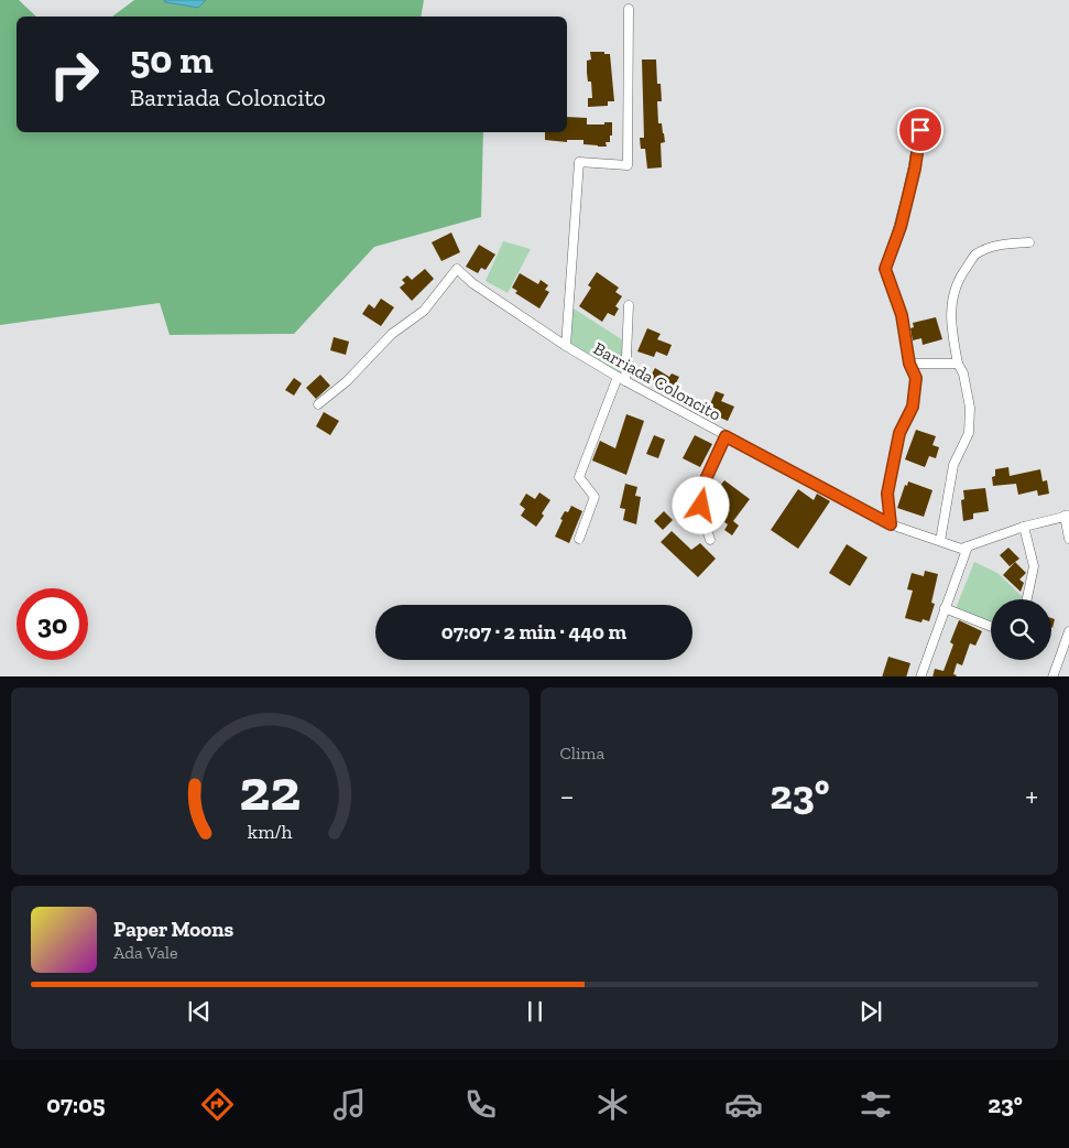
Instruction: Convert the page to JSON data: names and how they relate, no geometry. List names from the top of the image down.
{
  "streets": {
    "street": ["Barriada Coloncito"]
  },
  "page": {
    "turn": ["50 m", "Barriada Coloncito"],
    "limit": "30",
    "trip": "07:07 · 2 min · 440 m",
    "tile": "Clima",
    "heat": ["−", "23°", "+"],
    "song": ["Paper Moons", "Ada Vale"],
    "tabs": ["07:05", "23°"],
    "gauge": ["22", "km/h"]
  }
}
